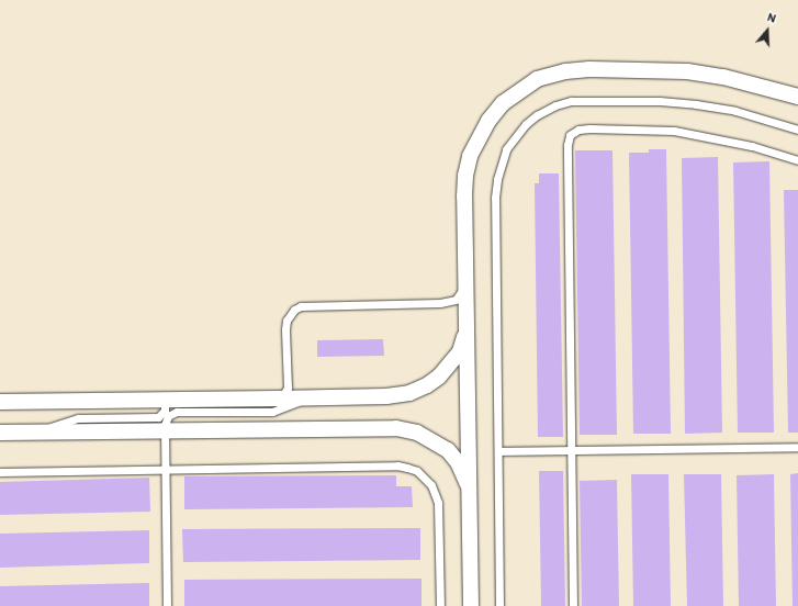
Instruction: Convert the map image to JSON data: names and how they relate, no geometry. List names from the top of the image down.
{
  "north": "top"
}
